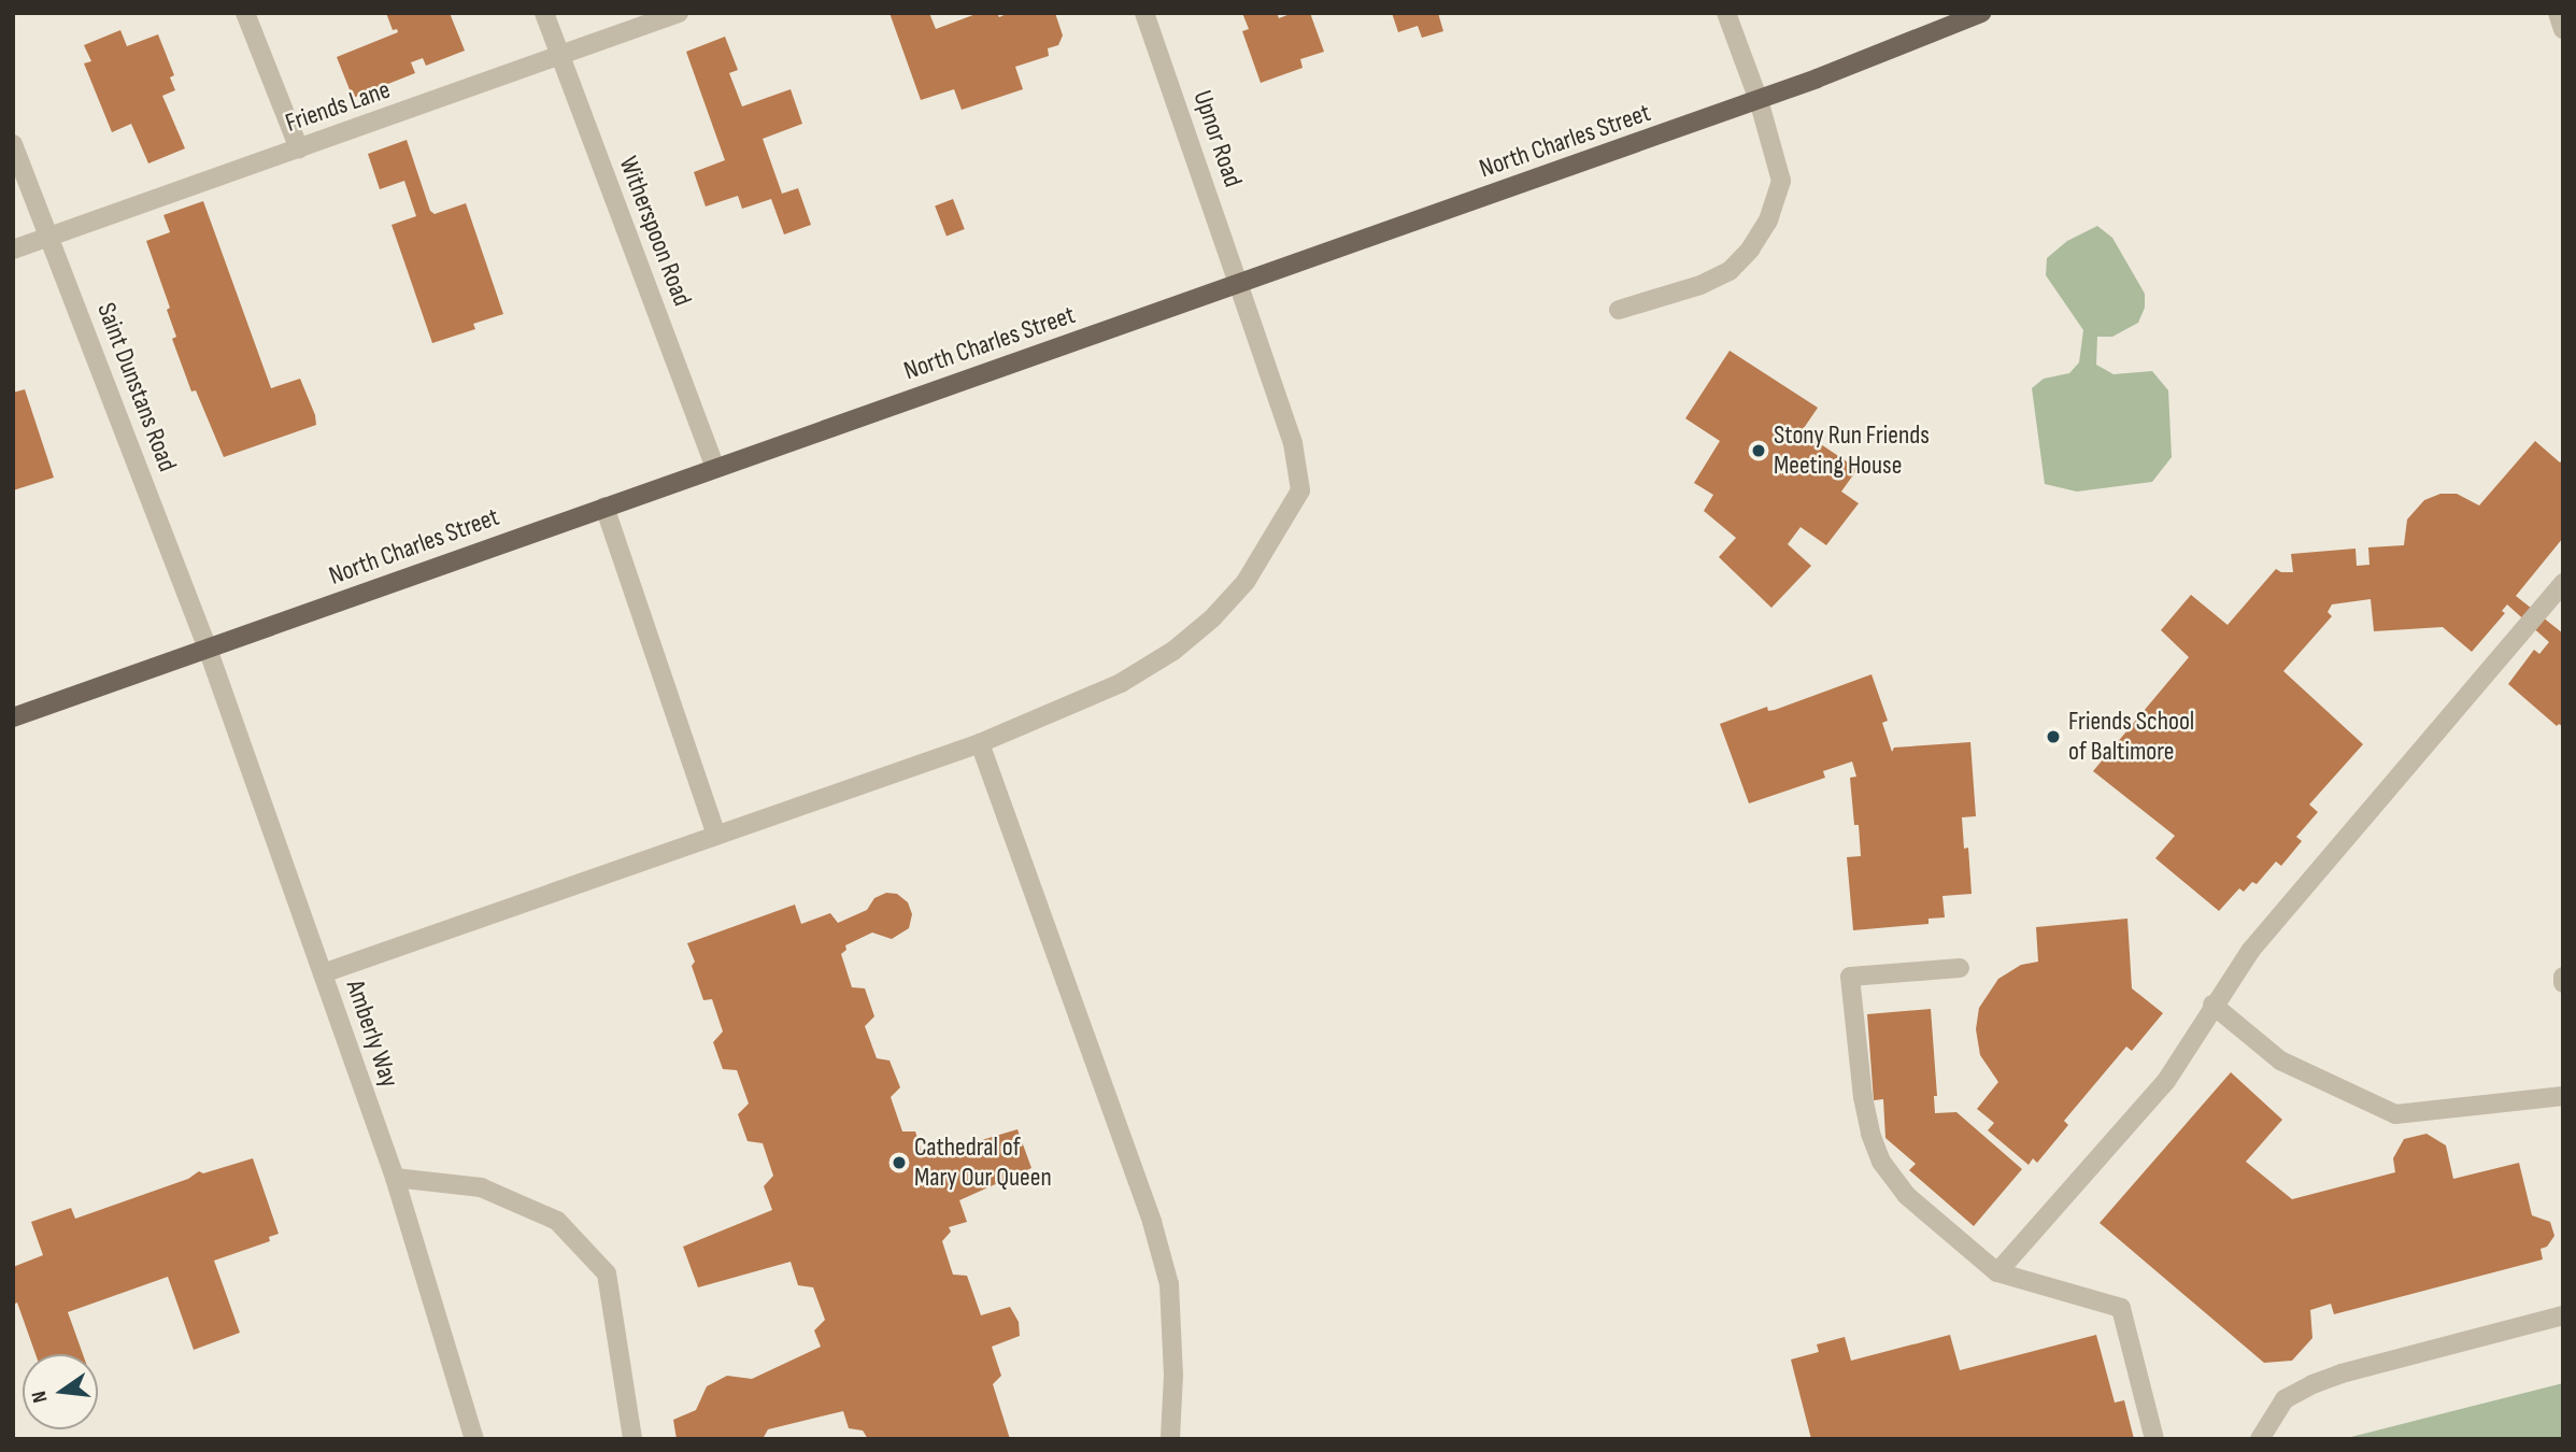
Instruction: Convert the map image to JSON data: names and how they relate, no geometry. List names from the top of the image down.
{
  "streets": {
    "main road": ["North Charles Street"],
    "street": [
      "Friends Lane",
      "Upnor Road",
      "Witherspoon Road",
      "Saint Dunstans Road",
      "Amberly Way"
    ]
  },
  "crossings": [
    ["Friends Lane", "Witherspoon Road"],
    ["Friends Lane", "Saint Dunstans Road"],
    ["Upnor Road", "North Charles Street"],
    ["Upnor Road", "Amberly Way"],
    ["North Charles Street", "Witherspoon Road"],
    ["North Charles Street", "Saint Dunstans Road"],
    ["North Charles Street", "Amberly Way"],
    ["Saint Dunstans Road", "Amberly Way"]
  ],
  "places": ["Stony Run Friends Meeting House", "Friends School of Baltimore", "Cathedral of Mary Our Queen"],
  "north": "left"
}
